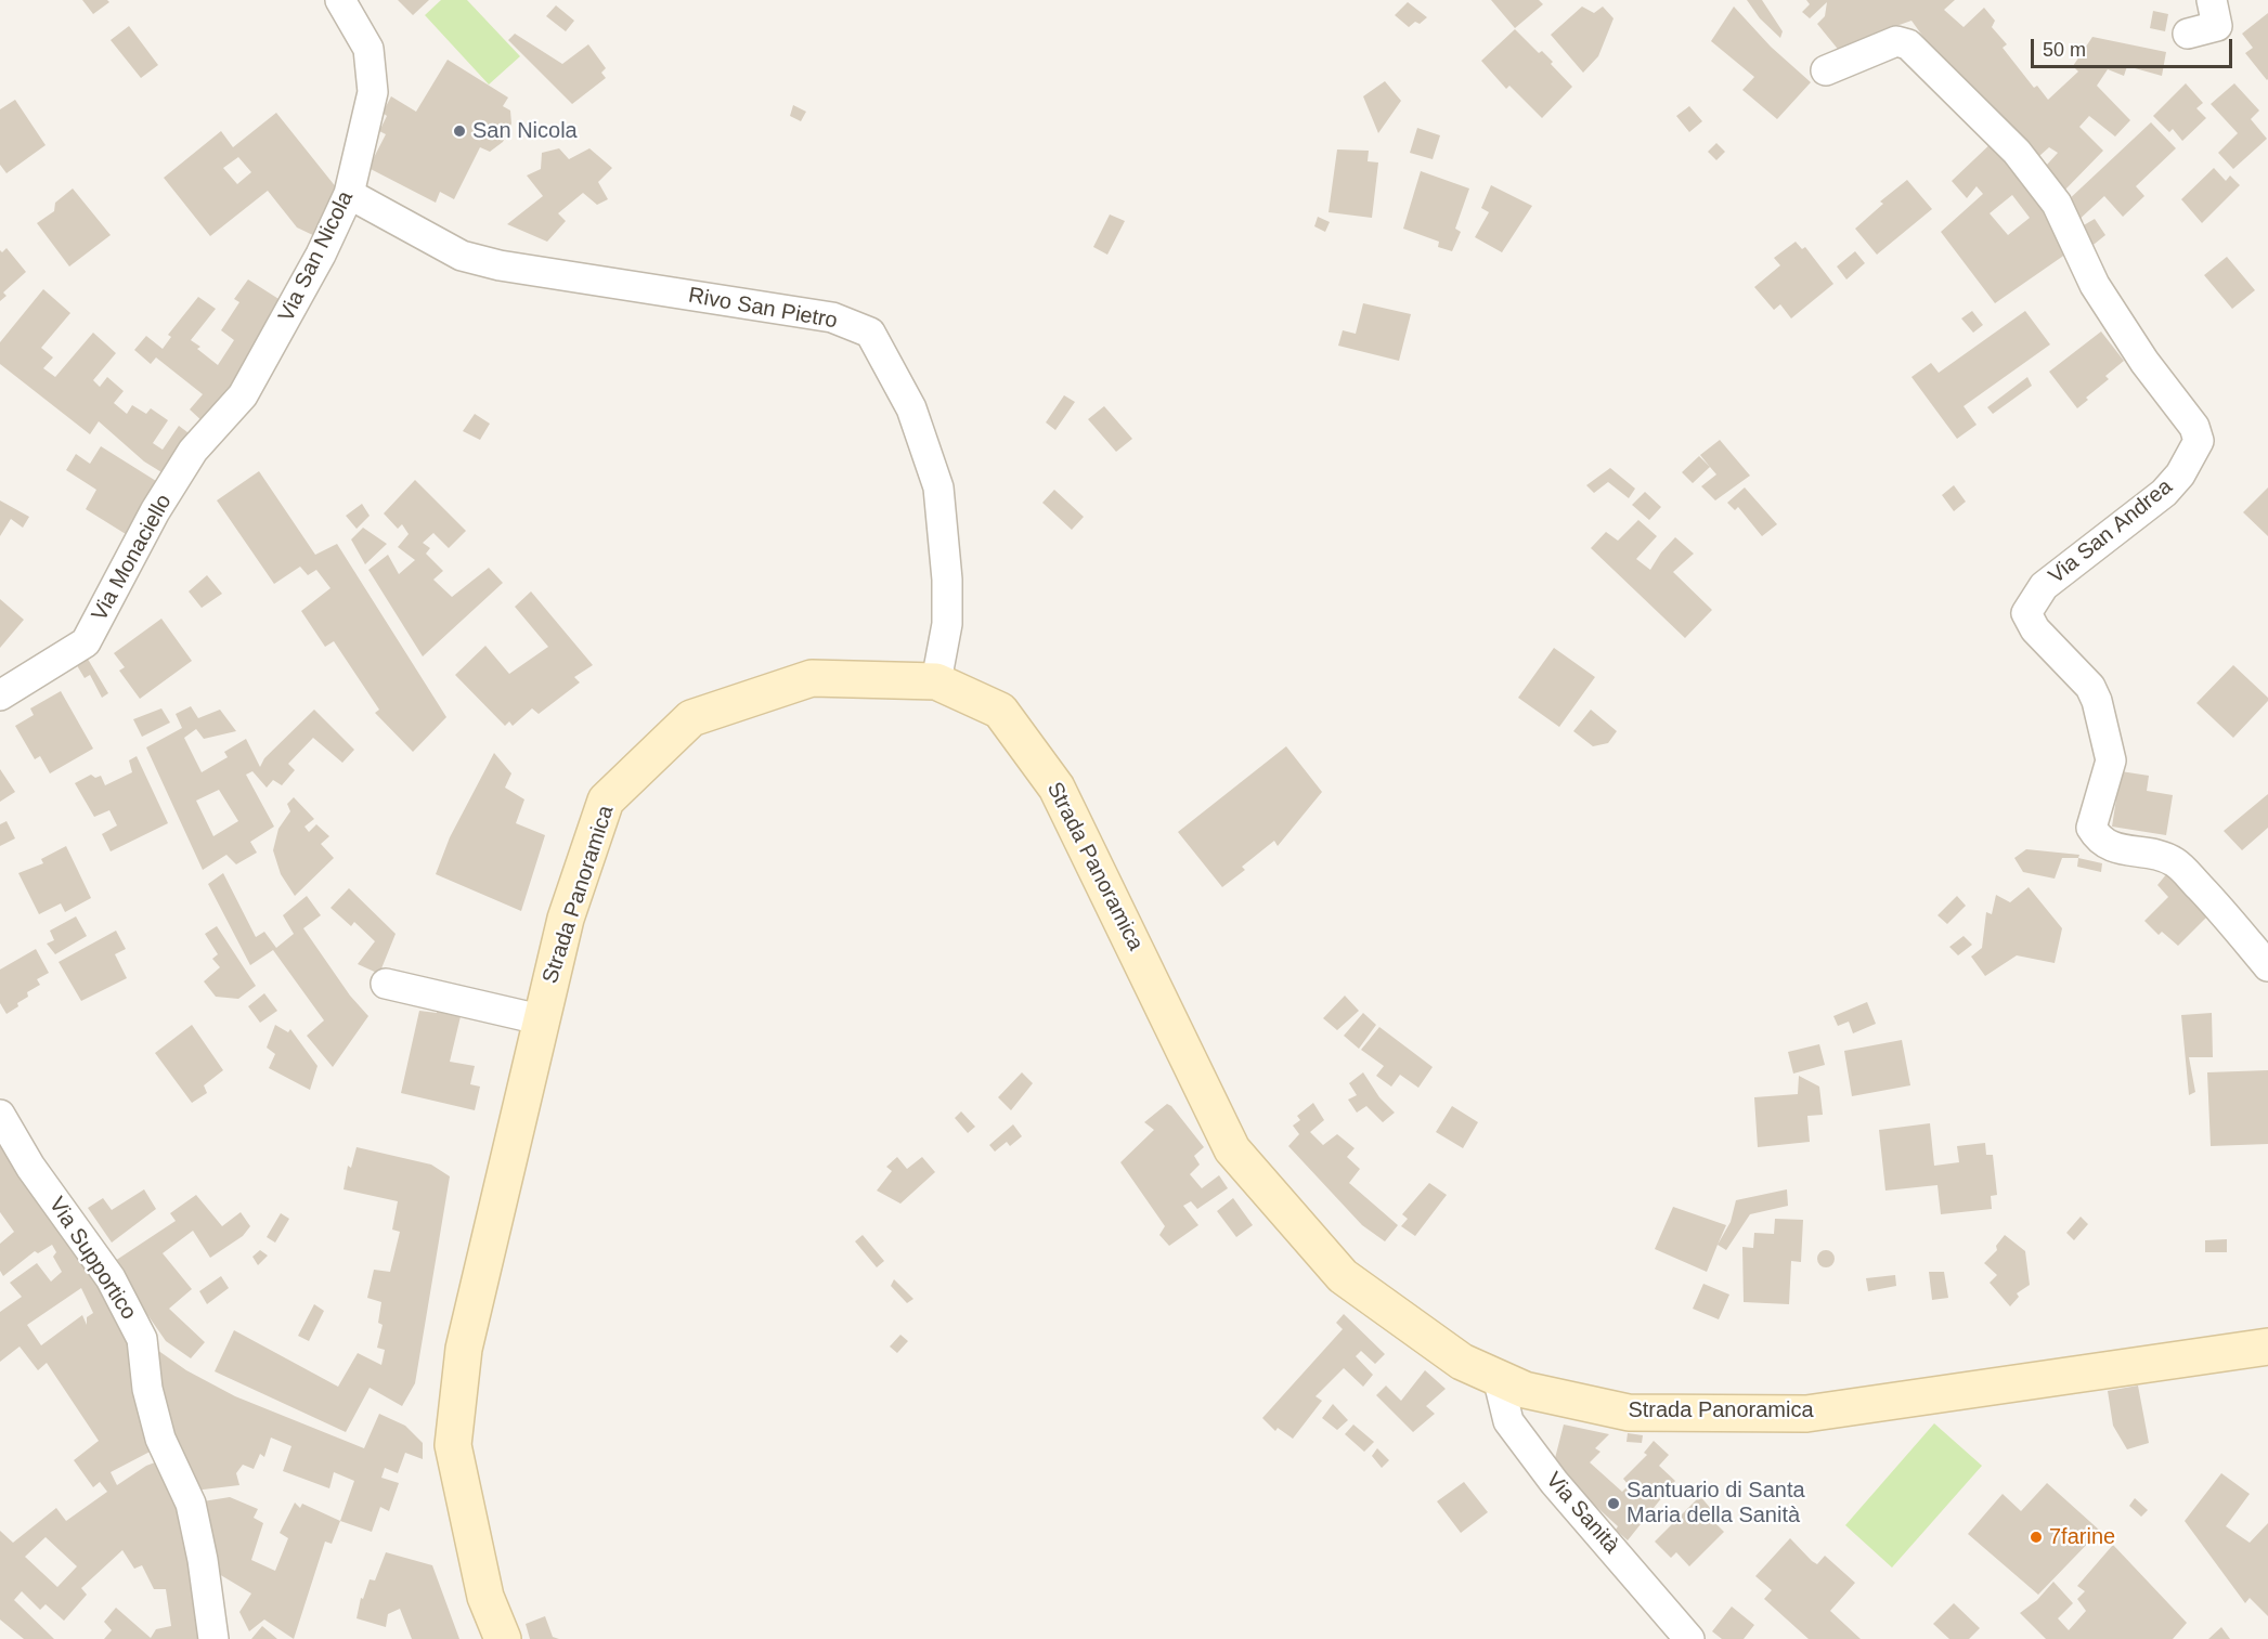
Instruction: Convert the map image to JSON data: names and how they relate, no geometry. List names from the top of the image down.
{
  "streets": {
    "main road": ["Strada Panoramica"],
    "street": [
      "Via San Nicola",
      "Rivo San Pietro",
      "Via San Andrea",
      "Via Monaciello",
      "Via Supportico",
      "Via Sanità"
    ]
  },
  "crossings": [
    ["Via San Nicola", "Rivo San Pietro"],
    ["Via San Nicola", "Via Monaciello"],
    ["Rivo San Pietro", "Strada Panoramica"],
    ["Strada Panoramica", "Via Sanità"]
  ],
  "places": ["San Nicola", "Santuario di Santa Maria della Sanità", "7farine"],
  "scale_bar": "50 m"
}
